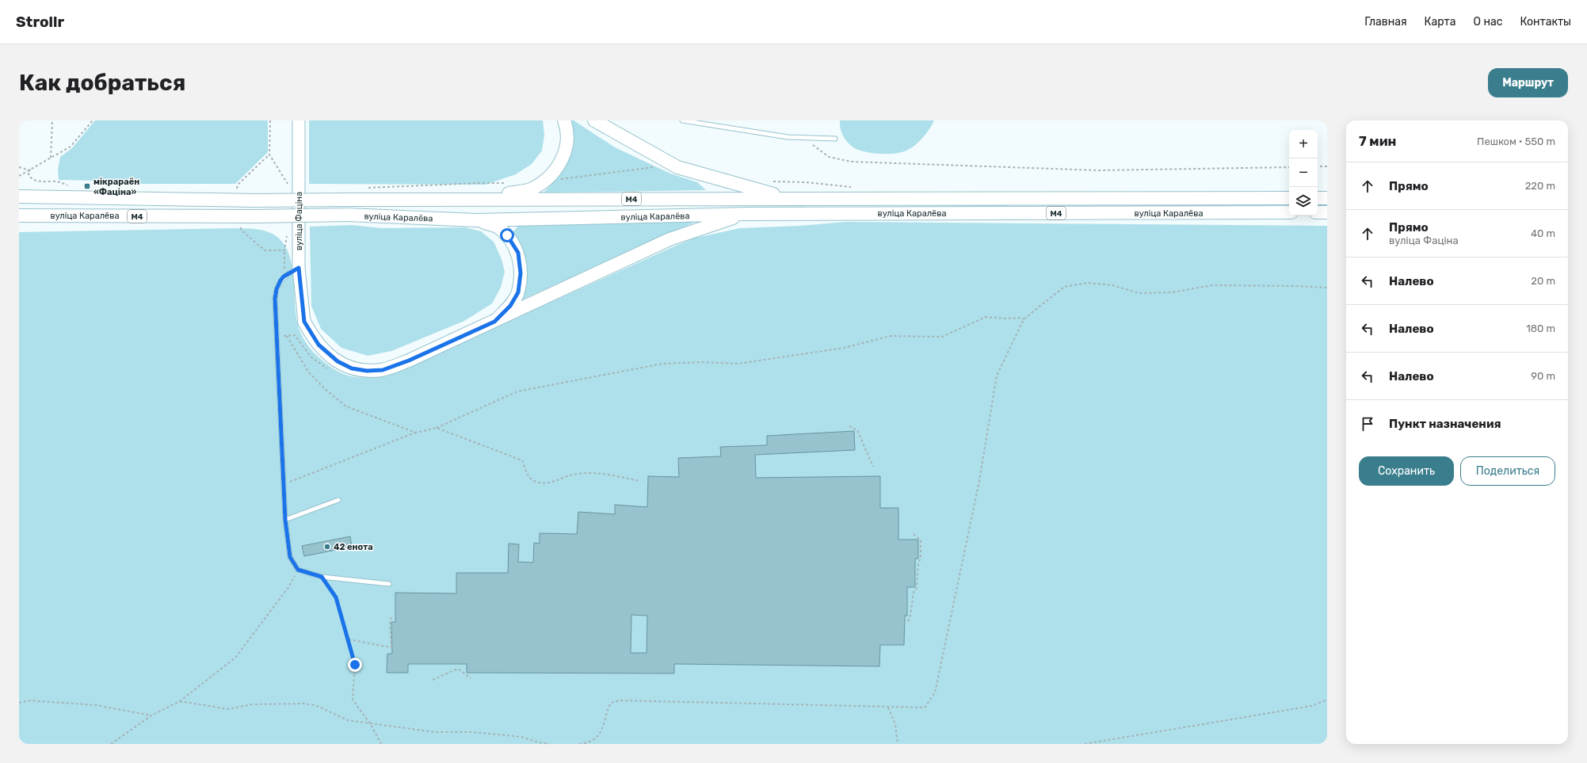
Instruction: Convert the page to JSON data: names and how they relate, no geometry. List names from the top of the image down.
{
  "streets": {
    "main road": ["М4", "вуліца Каралёва", "вуліца Фаціна"]
  },
  "places": {
    "transit": ["мікрараён «Фаціна»"],
    "other": ["42 енота"]
  },
  "page": {
    "header": "Strollr",
    "nav": [
      "Главная",
      "Карта",
      "О нас",
      "Контакты"
    ],
    "buttons": [
      "Маршрут",
      ["Сохранить", "Поделиться"]
    ],
    "title": "Как добраться",
    "heading": ["7 мин", "Пешком · 550 m"],
    "map_buttons": ["+", "−"],
    "list": [
      ["Прямо", "220 m"],
      ["Прямо", "вуліца Фаціна", "40 m"],
      ["Налево", "20 m"],
      ["Налево", "180 m"],
      ["Налево", "90 m"],
      "Пункт назначения"
    ]
  }
}
